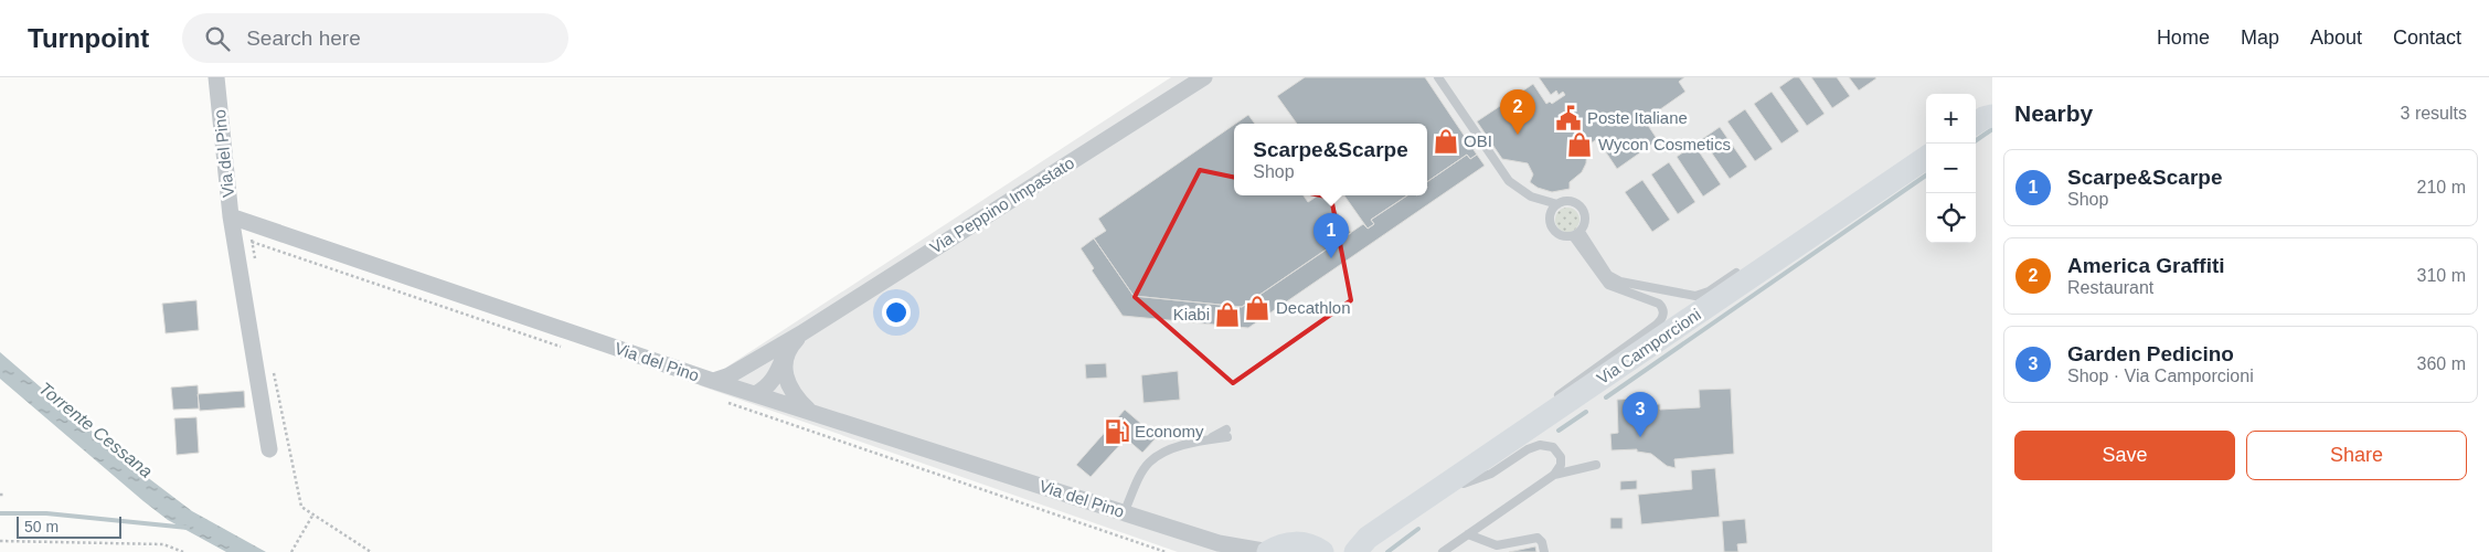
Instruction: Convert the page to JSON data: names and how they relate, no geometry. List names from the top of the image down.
{
  "streets": {
    "main road": ["Via Camporcioni"],
    "street": ["Via del Pino", "Via Peppino Impastato"]
  },
  "crossings": [
    ["Via del Pino", "Via Peppino Impastato"]
  ],
  "water": ["Torrente Cessana"],
  "places": {
    "public building": ["Poste Italiane"],
    "shop": [
      "OBI",
      "Wycon Cosmetics",
      "Decathlon",
      "Kiabi"
    ],
    "fuel station": ["Economy"]
  },
  "scale_bar": "50 m",
  "page": {
    "header": "Turnpoint",
    "search": "Search here",
    "nav": [
      "Home",
      "Map",
      "About",
      "Contact"
    ],
    "heading": ["Nearby", "3 results"],
    "pins": ["2", "1", "3"],
    "map_buttons": ["+", "−"],
    "popup": ["Scarpe&Scarpe", "Shop"],
    "list": [
      {
        "mark": "1",
        "name": "Scarpe&Scarpe",
        "note": "Shop",
        "value": "210 m"
      },
      {
        "mark": "2",
        "name": "America Graffiti",
        "note": "Restaurant",
        "value": "310 m"
      },
      {
        "mark": "3",
        "name": "Garden Pedicino",
        "note": "Shop · Via Camporcioni",
        "value": "360 m"
      }
    ],
    "buttons": ["Save", "Share"],
    "scale": "50 m"
  }
}
